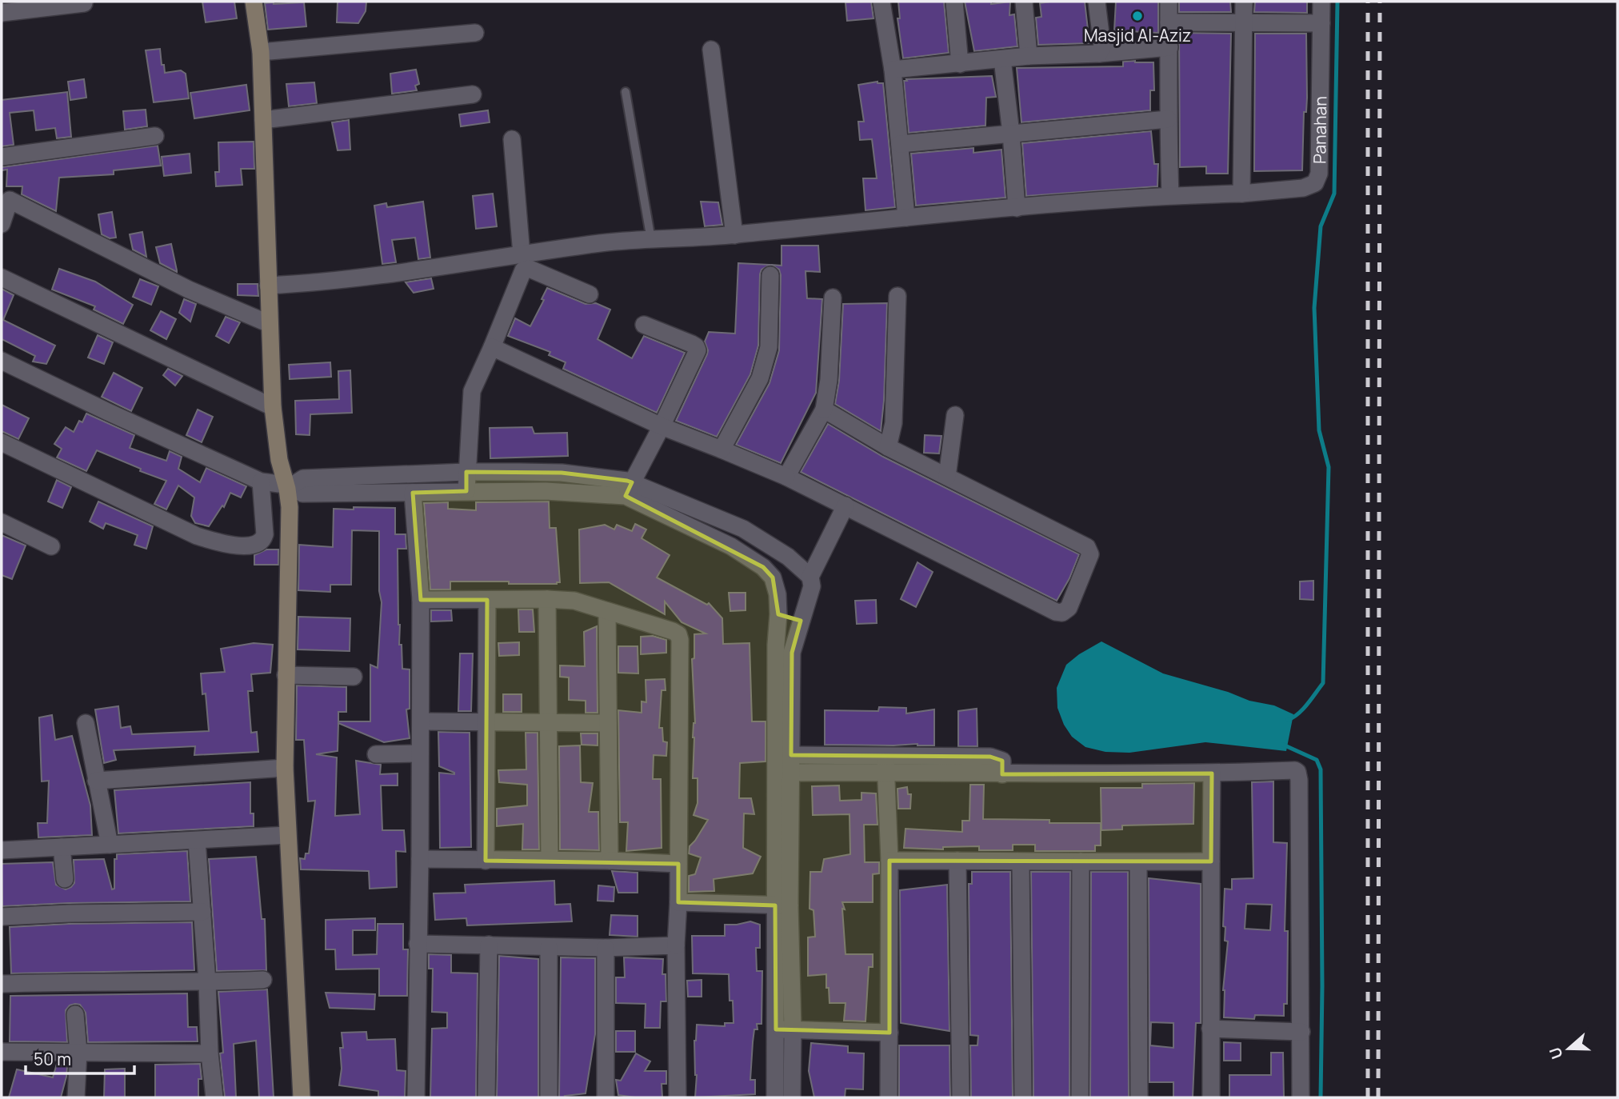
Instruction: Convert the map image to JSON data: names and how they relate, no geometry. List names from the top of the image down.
{
  "streets": {
    "street": ["Panahan"]
  },
  "places": ["Masjid Al-Aziz"],
  "scale_bar": "50 m",
  "north": "left"
}
